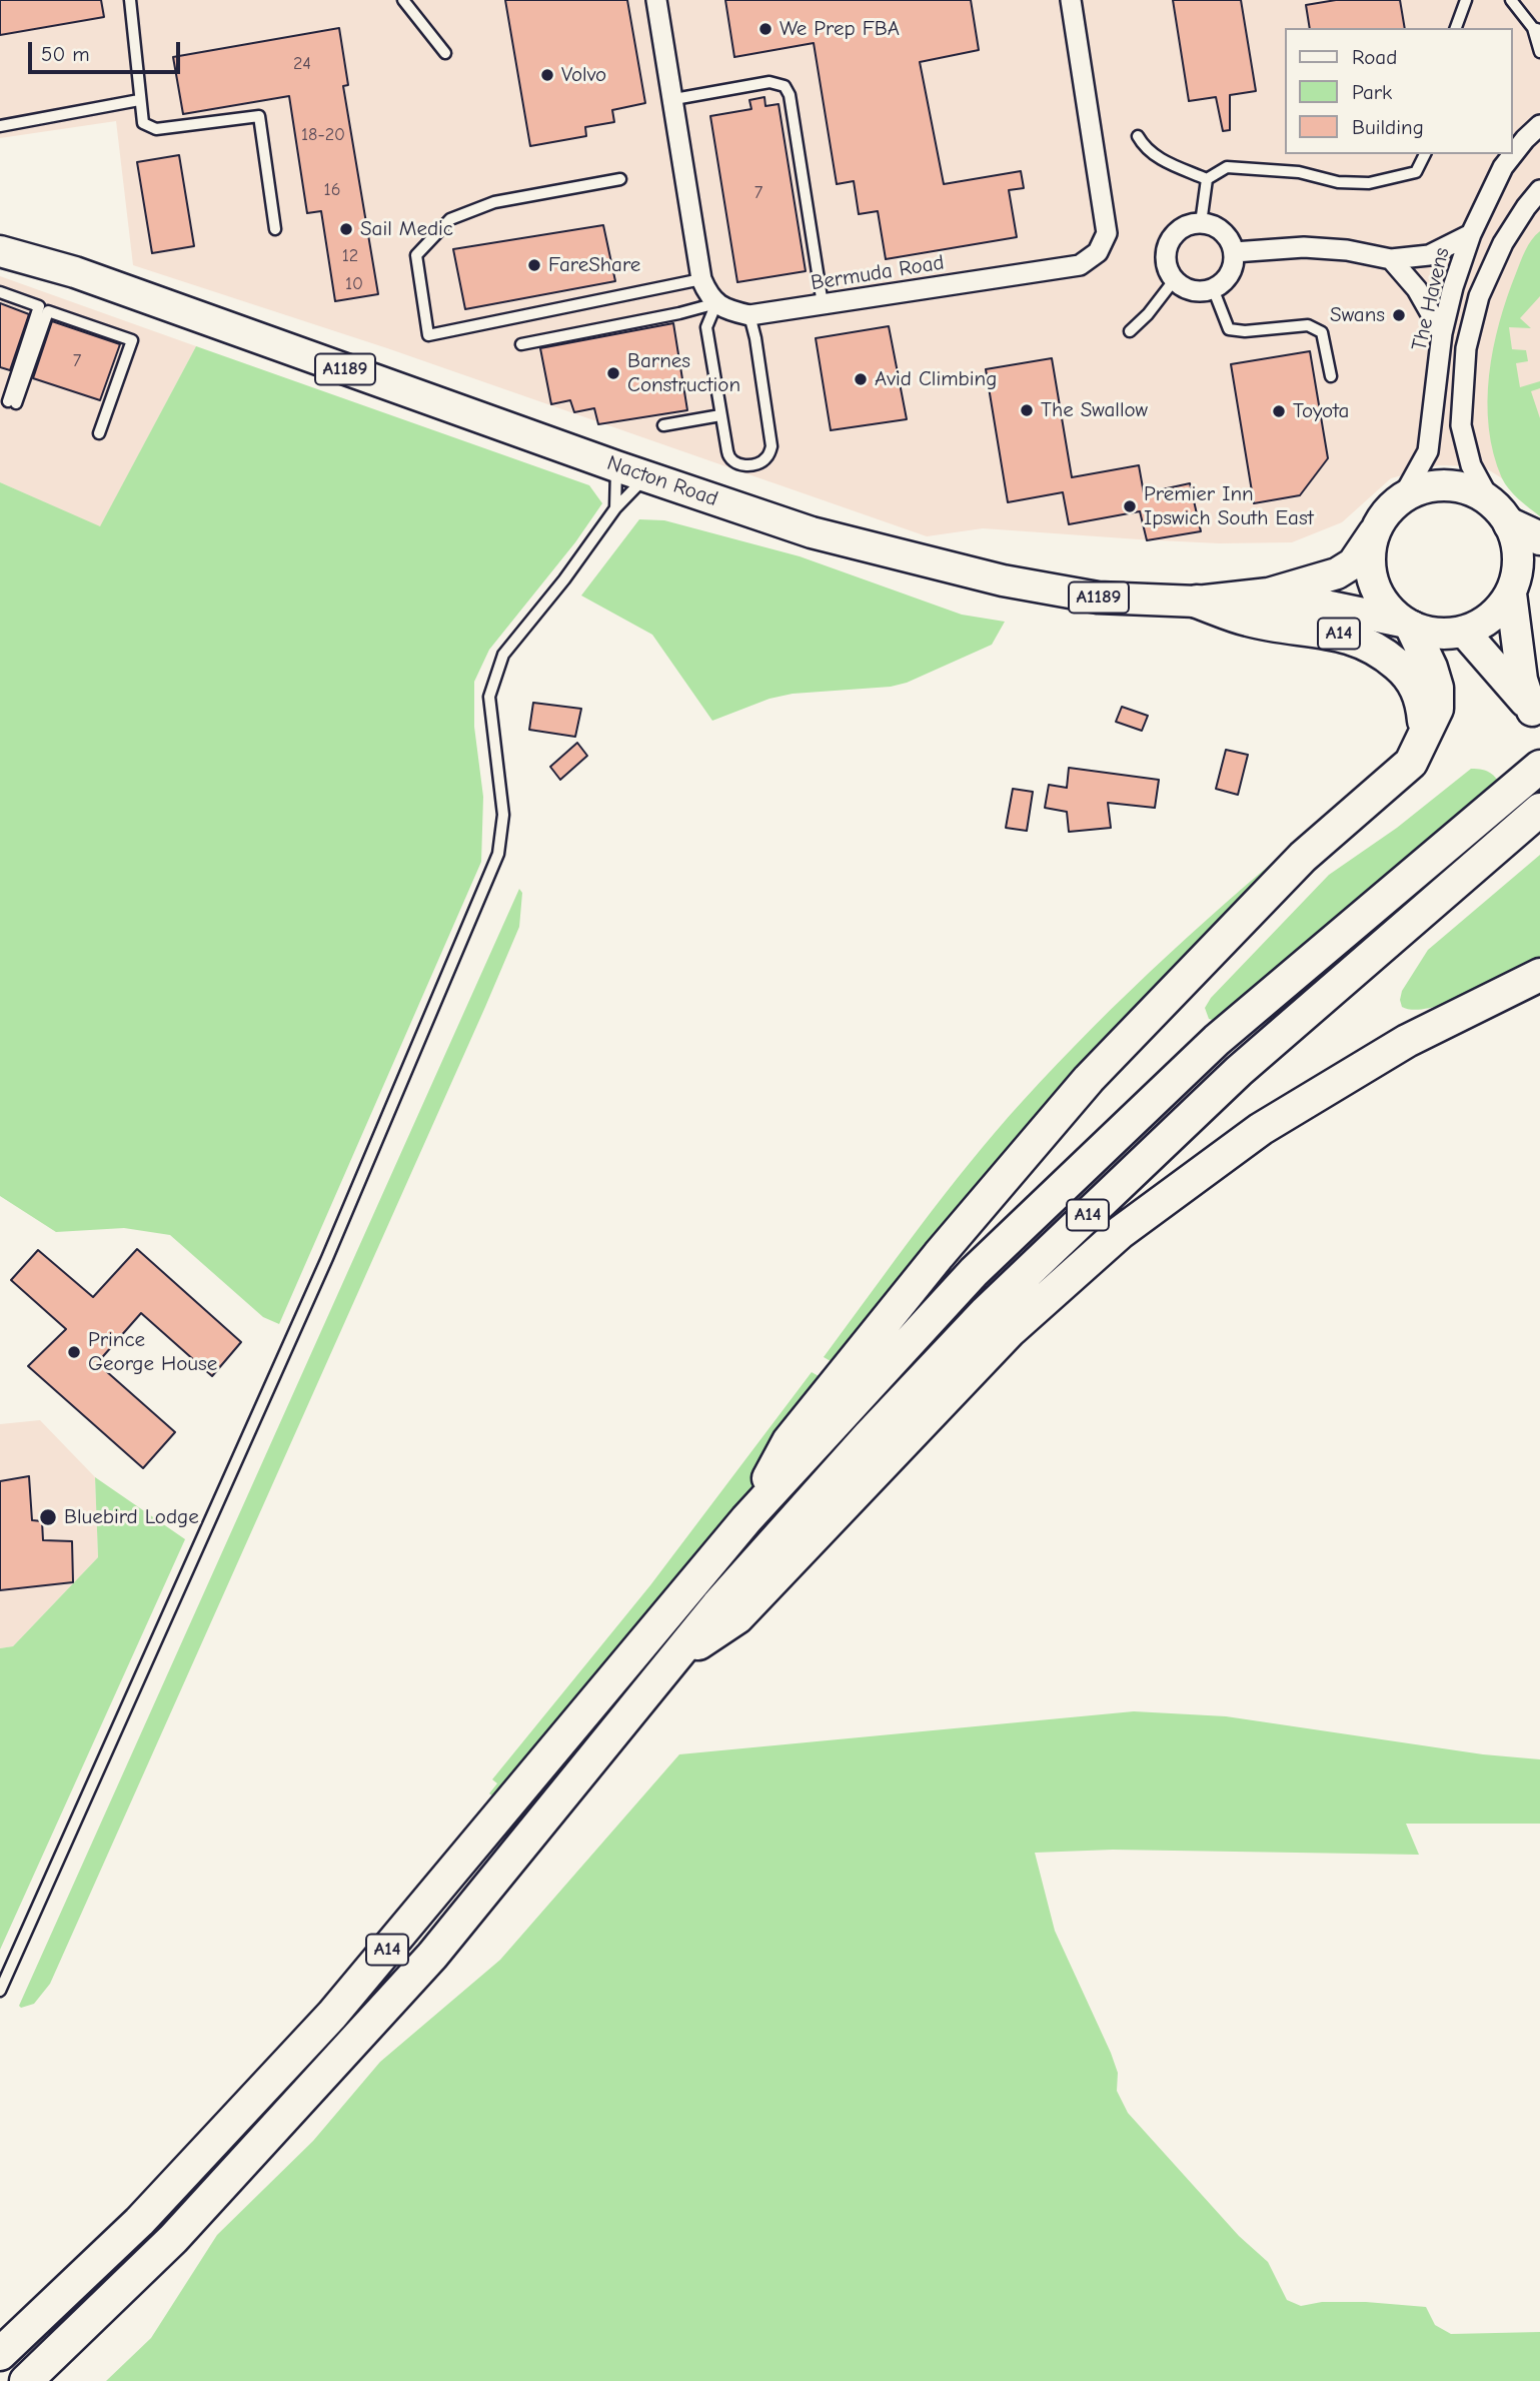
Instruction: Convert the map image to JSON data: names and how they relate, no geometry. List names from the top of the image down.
{
  "streets": {
    "highway": ["A14"],
    "main road": ["A1189", "Nacton Road"],
    "street": ["Bermuda Road", "The Havens"]
  },
  "crossings": [
    ["The Havens", "Nacton Road"],
    ["The Havens", "A14"],
    ["Nacton Road", "A14"]
  ],
  "places": [
    "We Prep FBA",
    "Volvo",
    "Sail Medic",
    "FareShare",
    "Swans",
    "Barnes Construction",
    "Avid Climbing",
    "The Swallow",
    "Toyota",
    "Premier Inn Ipswich South East",
    "Prince George House",
    "Bluebird Lodge"
  ],
  "house_numbers": [
    "24",
    "18-20",
    "16",
    "7",
    "12",
    "10",
    "7"
  ],
  "legend": ["Road", "Park", "Building"],
  "scale_bar": "50 m"
}
